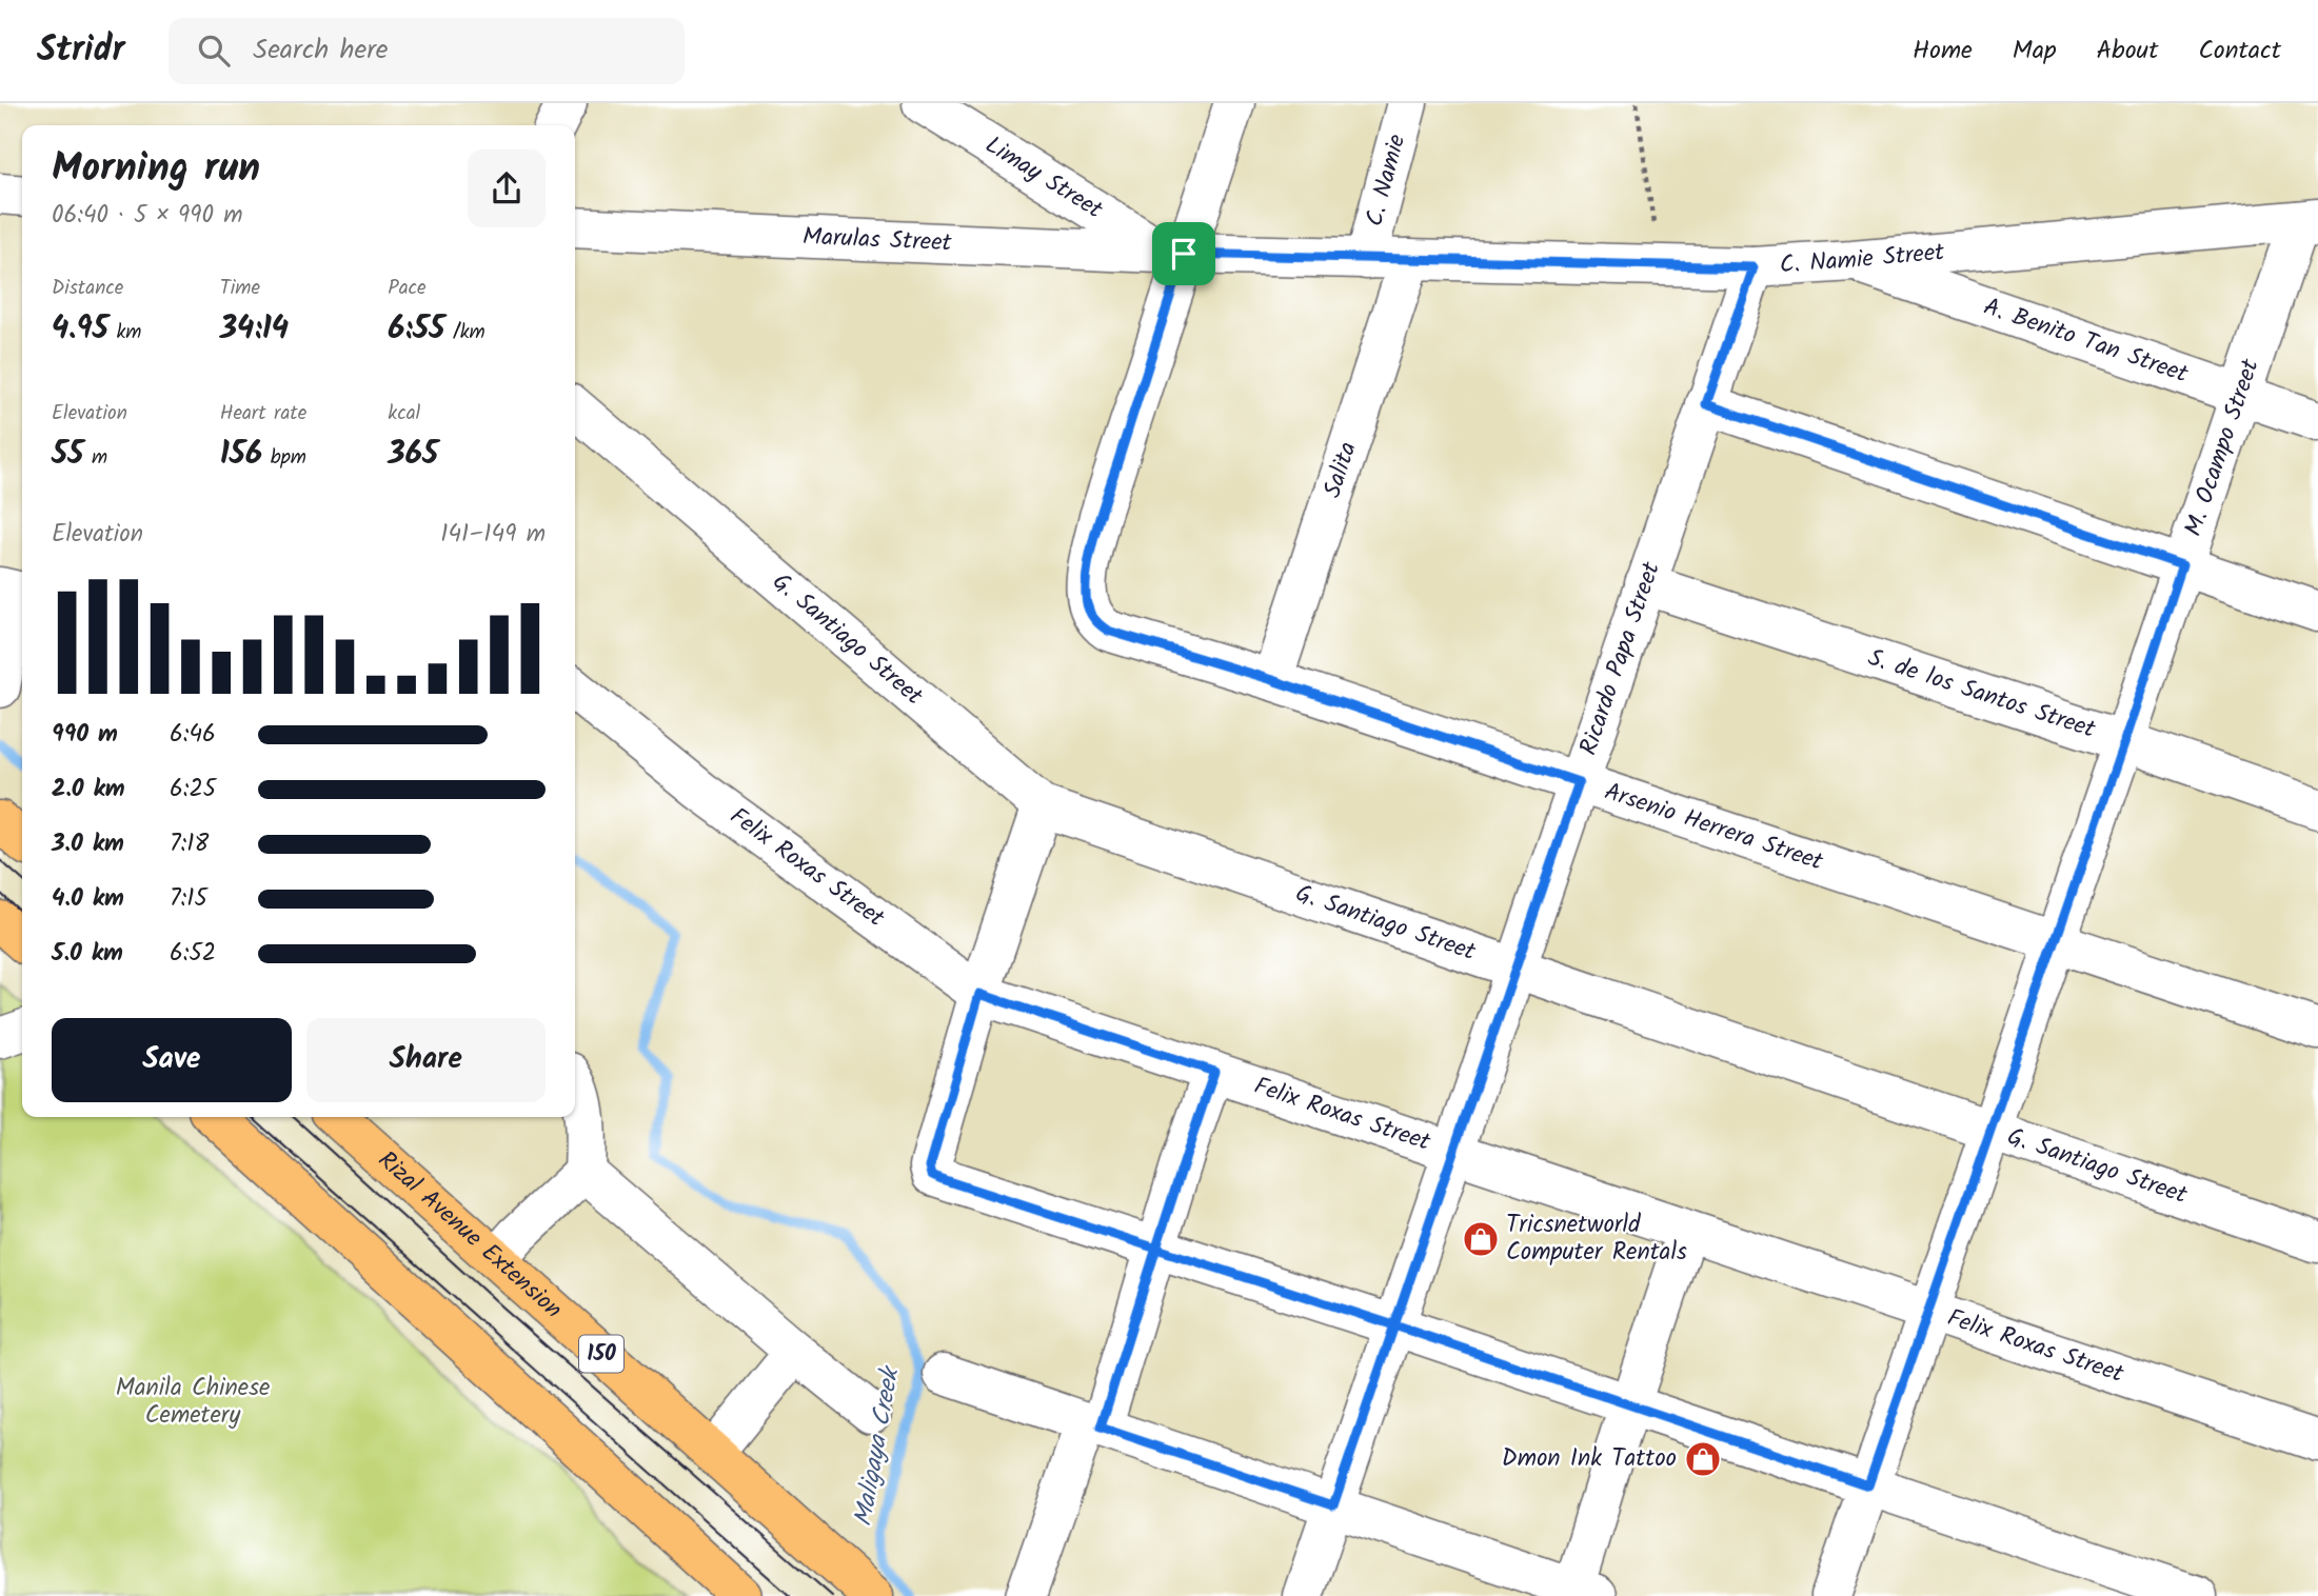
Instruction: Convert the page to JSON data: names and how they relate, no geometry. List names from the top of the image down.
{
  "streets": {
    "main road": ["Rizal Avenue Extension", "150"],
    "street": [
      "Limay Street",
      "C. Namie",
      "Marulas Street",
      "C. Namie Street",
      "A. Benito Tan Street",
      "M. Ocampo Street",
      "Salita",
      "G. Santiago Street",
      "Ricardo Papa Street",
      "S. de los Santos Street",
      "Arsenio Herrera Street",
      "Felix Roxas Street"
    ]
  },
  "crossings": [
    ["Limay Street", "Marulas Street"],
    ["Limay Street", "C. Namie Street"],
    ["Limay Street", "Arsenio Herrera Street"],
    ["C. Namie", "C. Namie Street"],
    ["Marulas Street", "C. Namie Street"],
    ["Marulas Street", "Arsenio Herrera Street"],
    ["C. Namie Street", "A. Benito Tan Street"],
    ["C. Namie Street", "M. Ocampo Street"],
    ["C. Namie Street", "Salita"],
    ["C. Namie Street", "Ricardo Papa Street"],
    ["C. Namie Street", "Arsenio Herrera Street"],
    ["A. Benito Tan Street", "M. Ocampo Street"],
    ["M. Ocampo Street", "G. Santiago Street"],
    ["M. Ocampo Street", "S. de los Santos Street"],
    ["M. Ocampo Street", "Arsenio Herrera Street"],
    ["M. Ocampo Street", "Felix Roxas Street"],
    ["Salita", "Arsenio Herrera Street"],
    ["G. Santiago Street", "Ricardo Papa Street"],
    ["Ricardo Papa Street", "S. de los Santos Street"],
    ["Ricardo Papa Street", "Arsenio Herrera Street"],
    ["Ricardo Papa Street", "Felix Roxas Street"]
  ],
  "water": ["Maligaya Creek"],
  "parks": ["Manila Chinese Cemetery"],
  "places": {
    "shop": ["Tricsnetworld Computer Rentals", "Dmon Ink Tattoo"]
  },
  "page": {
    "header": "Stridr",
    "search": "Search here",
    "nav": [
      "Home",
      "Map",
      "About",
      "Contact"
    ],
    "heading": ["Morning run", "06:40 · 5 × 990 m"],
    "stats": [
      ["Distance", "4.95 km"],
      ["Time", "34:14"],
      ["Pace", "6:55 /km"],
      ["Elevation", "55 m"],
      ["Heart rate", "156 bpm"],
      ["kcal", "365"]
    ],
    "chart": ["Elevation", "141–149 m"],
    "list": [
      {
        "name": "990 m",
        "note": "6:46"
      },
      {
        "name": "2.0 km",
        "note": "6:25"
      },
      {
        "name": "3.0 km",
        "note": "7:18"
      },
      {
        "name": "4.0 km",
        "note": "7:15"
      },
      {
        "name": "5.0 km",
        "note": "6:52"
      }
    ],
    "buttons": ["Save", "Share"]
  }
}
